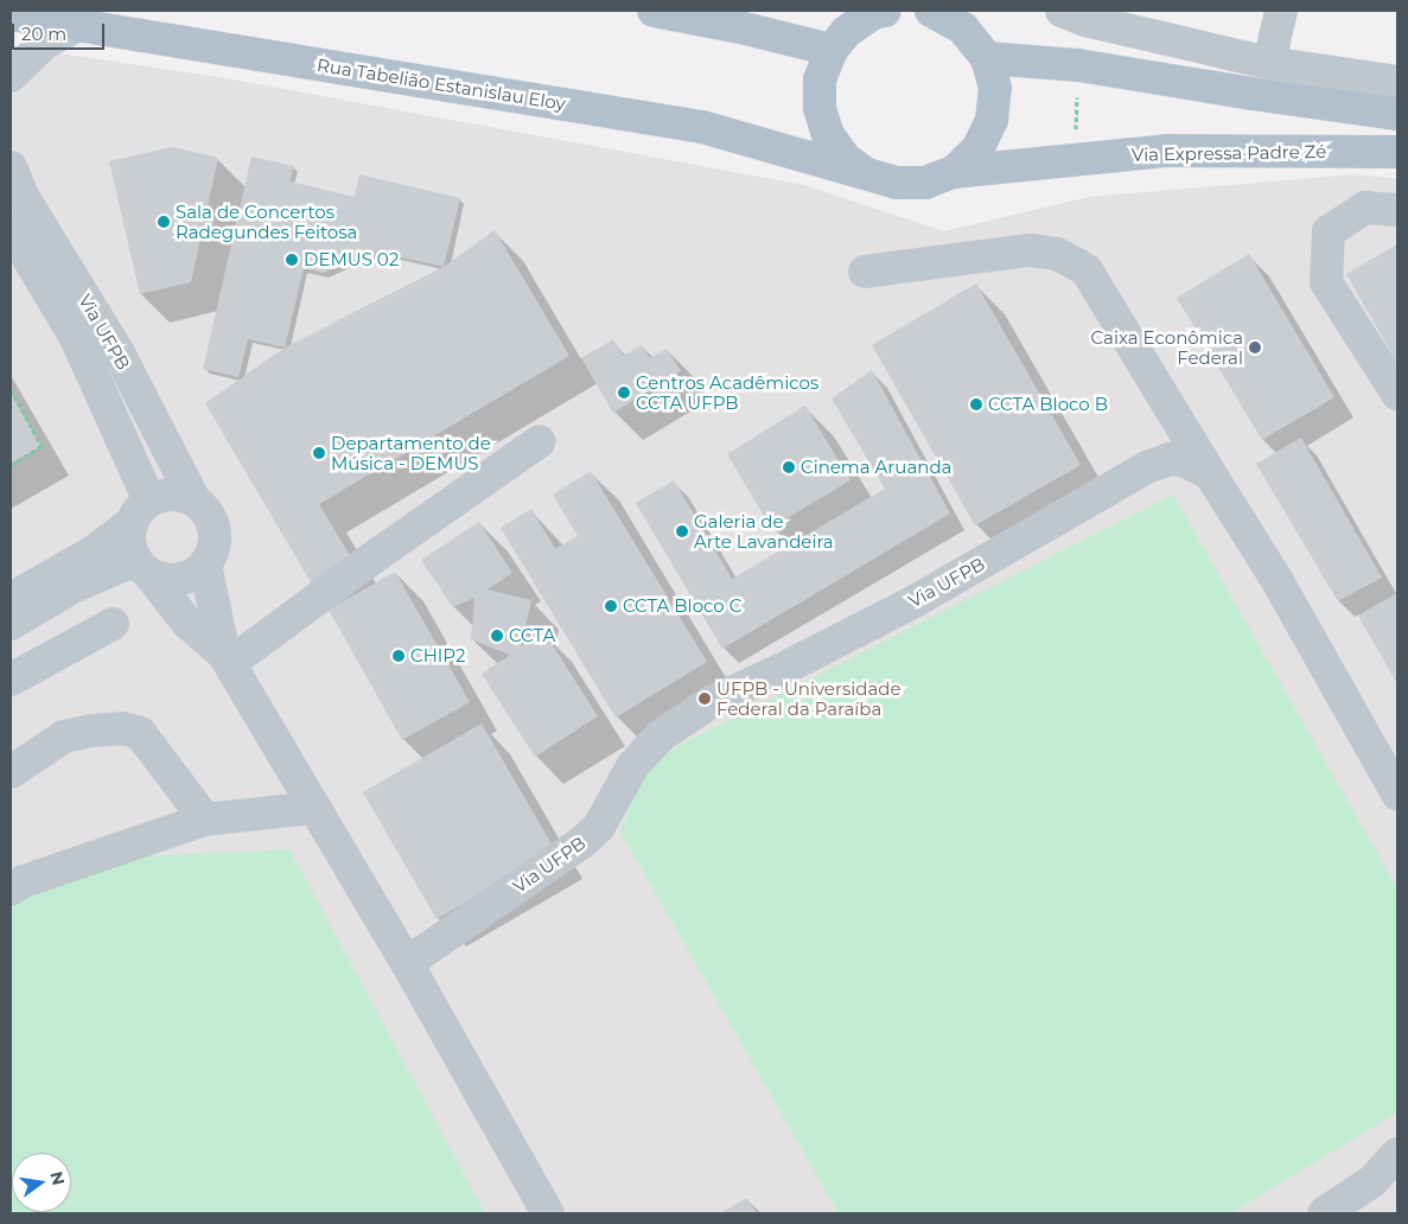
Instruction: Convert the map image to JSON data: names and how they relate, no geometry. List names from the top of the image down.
{
  "streets": {
    "main road": ["Rua Tabelião Estanislau Eloy", "Via Expressa Padre Zé"],
    "street": ["Via UFPB"]
  },
  "crossings": [
    ["Rua Tabelião Estanislau Eloy", "Via Expressa Padre Zé"]
  ],
  "places": [
    "Sala de Concertos Radegundes Feitosa",
    "DEMUS 02",
    "Caixa Econômica Federal",
    "Centros Acadêmicos CCTA UFPB",
    "CCTA Bloco B",
    "Departamento de Música - DEMUS",
    "Cinema Aruanda",
    "Galeria de Arte Lavandeira",
    "CCTA Bloco C",
    "CCTA",
    "CHIP2",
    "UFPB - Universidade Federal da Paraíba"
  ],
  "scale_bar": "20 m",
  "north": "right"
}
